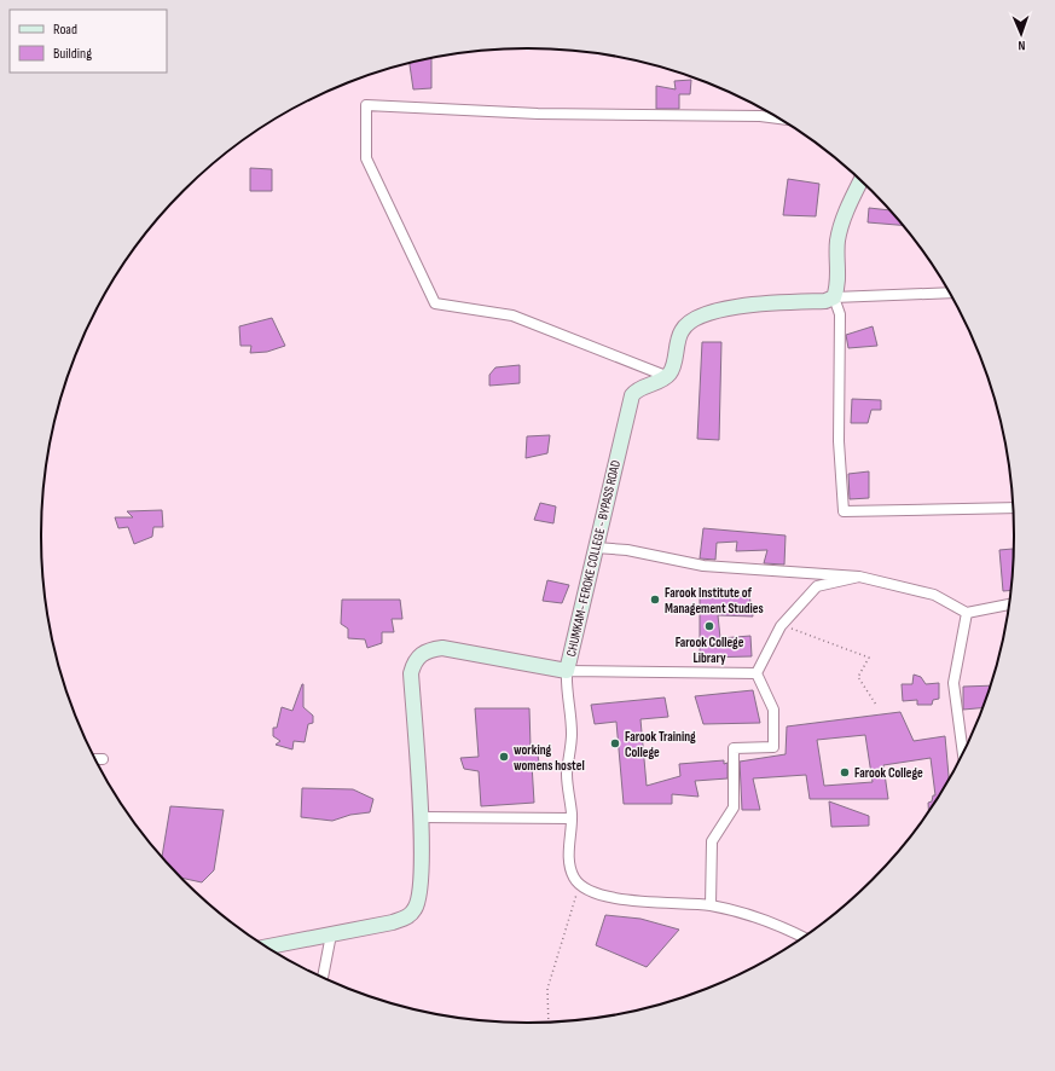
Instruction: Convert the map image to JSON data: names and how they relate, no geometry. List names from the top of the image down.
{
  "streets": {
    "main road": ["CHUMKAM- FEROKE COLLEGE - BYPASS ROAD"]
  },
  "places": [
    "Farook Institute of Management Studies",
    "Farook College Library",
    "Farook Training College",
    "working womens hostel",
    "Farook College"
  ],
  "legend": ["Road", "Building"],
  "north": "bottom"
}
